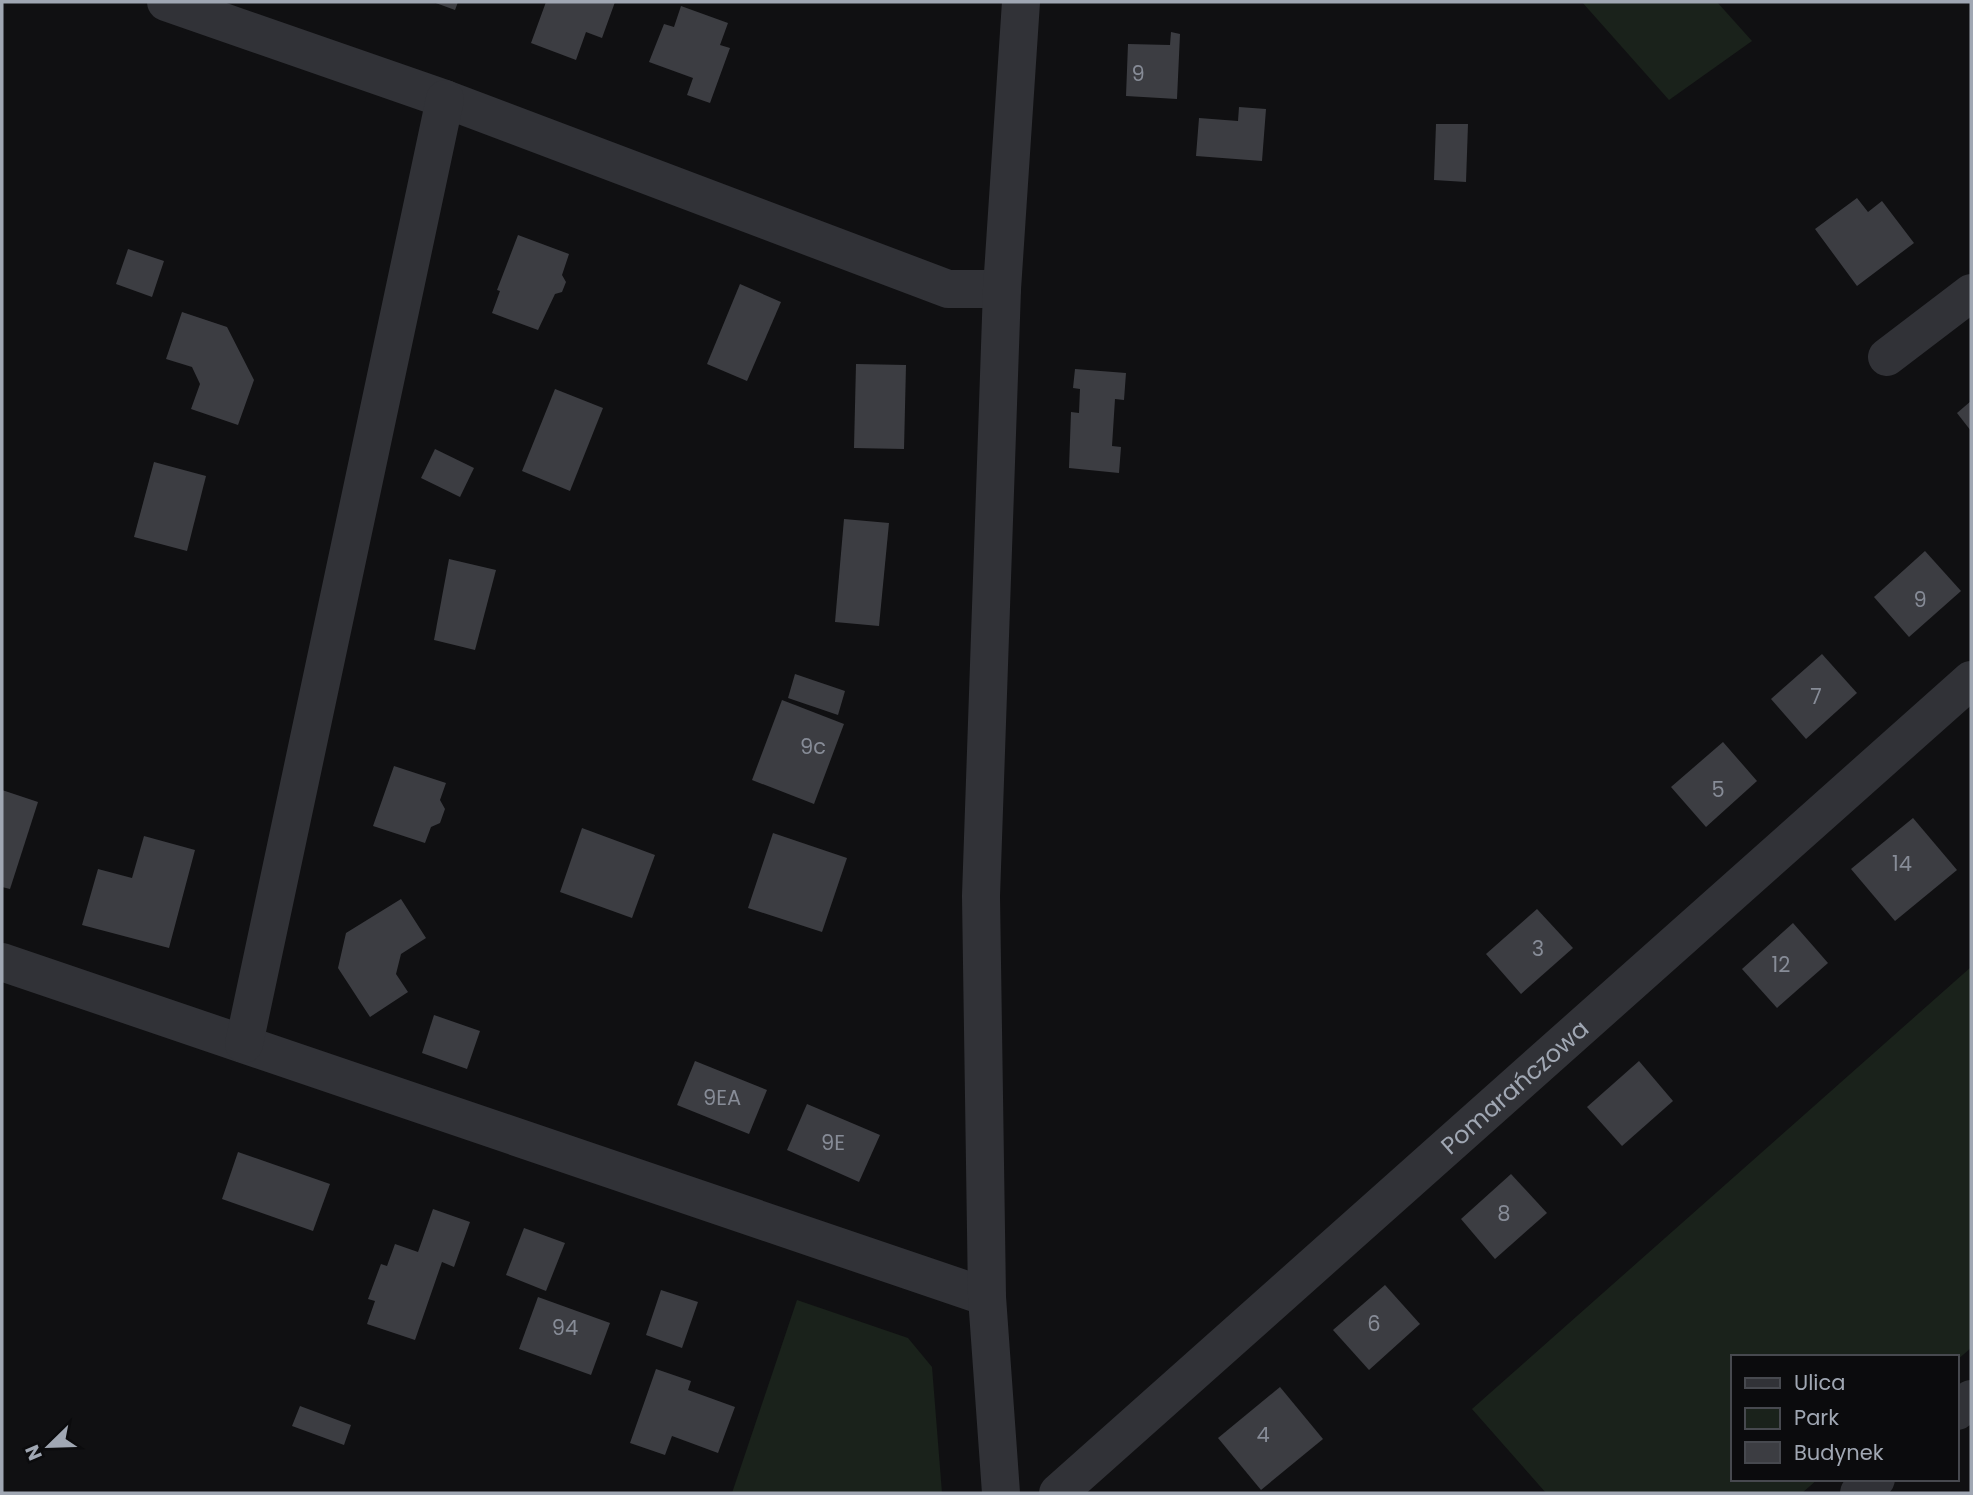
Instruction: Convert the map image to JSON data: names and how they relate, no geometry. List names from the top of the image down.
{
  "streets": {
    "street": ["Pomarańczowa"]
  },
  "house_numbers": [
    "9",
    "9",
    "7",
    "9c",
    "5",
    "14",
    "3",
    "12",
    "9EA",
    "9E",
    "8",
    "6",
    "94",
    "4"
  ],
  "legend": ["Ulica", "Park", "Budynek"],
  "north": "bottom left"
}
